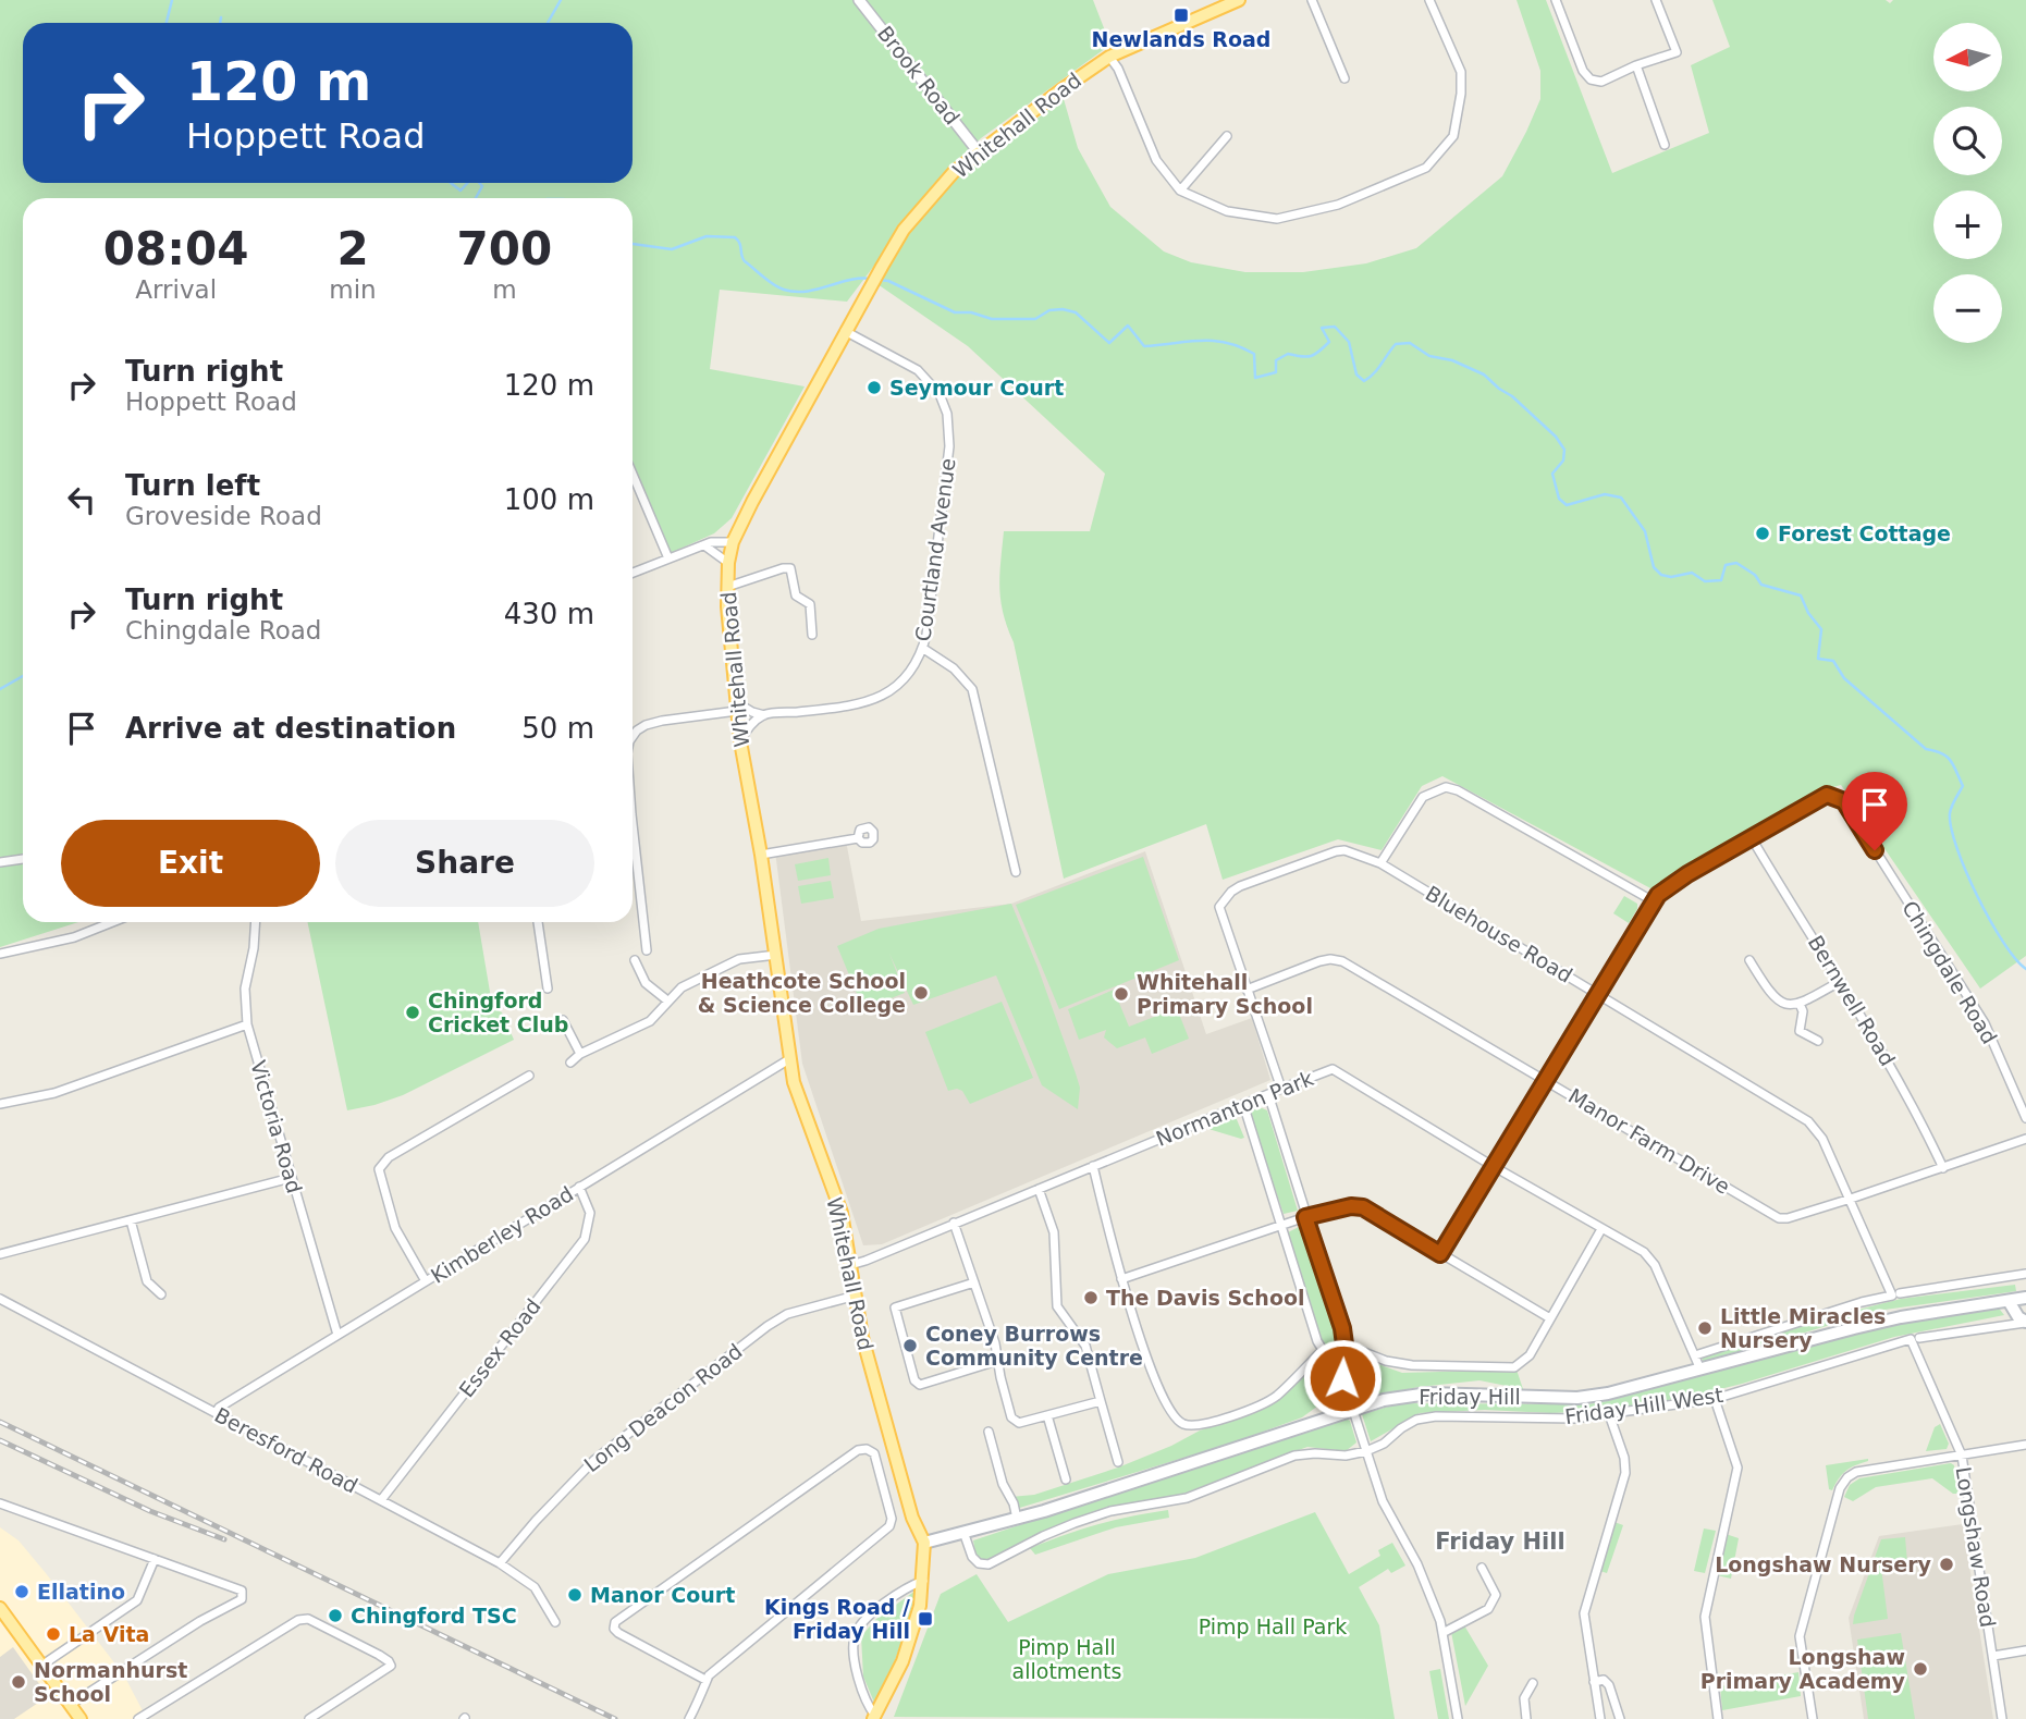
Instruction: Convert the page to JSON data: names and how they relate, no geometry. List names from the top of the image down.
{
  "streets": {
    "main road": ["Whitehall Road", "Friday Hill"],
    "street": [
      "Brook Road",
      "Courtland Avenue",
      "Bluehouse Road",
      "Chingdale Road",
      "Bernwell Road",
      "Normanton Park",
      "Victoria Road",
      "Manor Farm Drive",
      "Kimberley Road",
      "Essex Road",
      "Friday Hill West",
      "Long Deacon Road",
      "Beresford Road",
      "Longshaw Road"
    ]
  },
  "crossings": [
    ["Brook Road", "Whitehall Road"],
    ["Whitehall Road", "Courtland Avenue"],
    ["Whitehall Road", "Normanton Park"],
    ["Whitehall Road", "Kimberley Road"],
    ["Whitehall Road", "Friday Hill"],
    ["Whitehall Road", "Long Deacon Road"],
    ["Bluehouse Road", "Normanton Park"],
    ["Bluehouse Road", "Manor Farm Drive"],
    ["Chingdale Road", "Bernwell Road"],
    ["Bernwell Road", "Manor Farm Drive"],
    ["Normanton Park", "Friday Hill"],
    ["Victoria Road", "Kimberley Road"],
    ["Kimberley Road", "Essex Road"],
    ["Kimberley Road", "Beresford Road"],
    ["Essex Road", "Beresford Road"],
    ["Friday Hill", "Friday Hill West"],
    ["Friday Hill West", "Longshaw Road"],
    ["Long Deacon Road", "Beresford Road"]
  ],
  "districts": ["Friday Hill"],
  "parks": ["Pimp Hall Park", "Pimp Hall allotments"],
  "places": {
    "transit": ["Newlands Road", "Kings Road / Friday Hill"],
    "other": [
      "Seymour Court",
      "Forest Cottage",
      "Heathcote School & Science College",
      "Whitehall Primary School",
      "Chingford Cricket Club",
      "The Davis School",
      "Little Miracles Nursery",
      "Coney Burrows Community Centre",
      "Longshaw Nursery",
      "Ellatino",
      "Manor Court",
      "Chingford TSC",
      "La Vita",
      "Longshaw Primary Academy",
      "Normanhurst School"
    ]
  },
  "north": "left",
  "page": {
    "map_buttons": ["+", "−"],
    "turn": ["120 m", "Hoppett Road"],
    "eta": [
      "08:04",
      "Arrival",
      "2",
      "min",
      "700",
      "m"
    ],
    "list": [
      {
        "name": "Turn right",
        "note": "Hoppett Road",
        "value": "120 m"
      },
      {
        "name": "Turn left",
        "note": "Groveside Road",
        "value": "100 m"
      },
      {
        "name": "Turn right",
        "note": "Chingdale Road",
        "value": "430 m"
      },
      {
        "name": "Arrive at destination",
        "value": "50 m"
      }
    ],
    "buttons": ["Exit", "Share"]
  }
}
